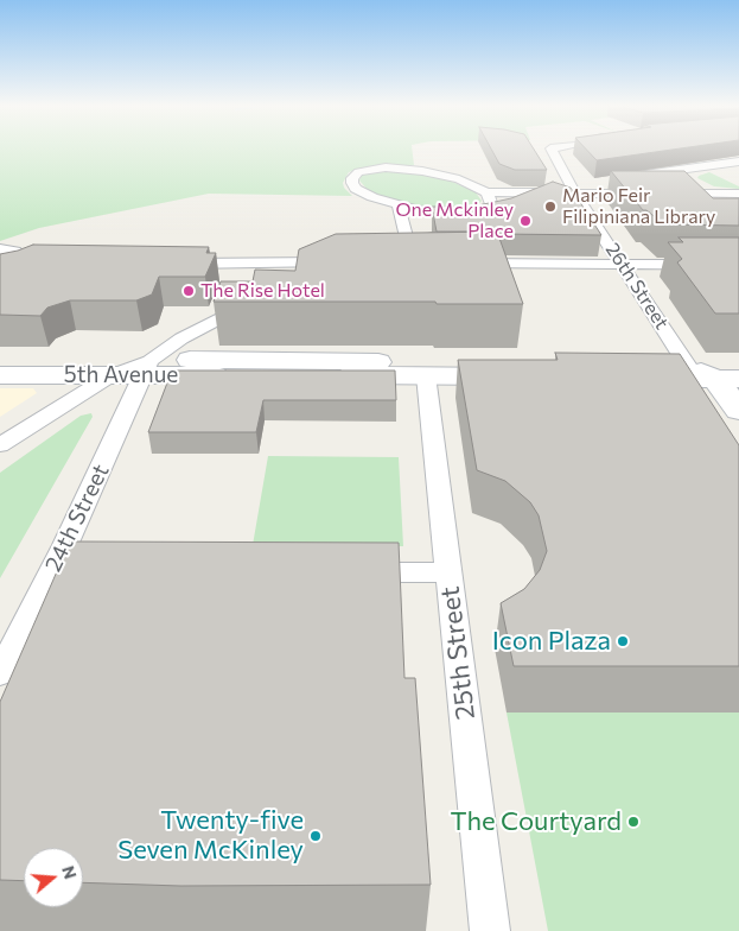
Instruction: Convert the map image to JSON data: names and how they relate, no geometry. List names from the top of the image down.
{
  "streets": {
    "main road": ["26th Street", "5th Avenue"],
    "street": ["24th Street", "25th Street"]
  },
  "crossings": [
    ["5th Avenue", "24th Street"],
    ["5th Avenue", "25th Street"]
  ],
  "places": [
    "Mario Feir Filipiniana Library",
    "One Mckinley Place",
    "The Rise Hotel",
    "Icon Plaza",
    "The Courtyard",
    "Twenty-five Seven McKinley"
  ],
  "north": "right"
}
